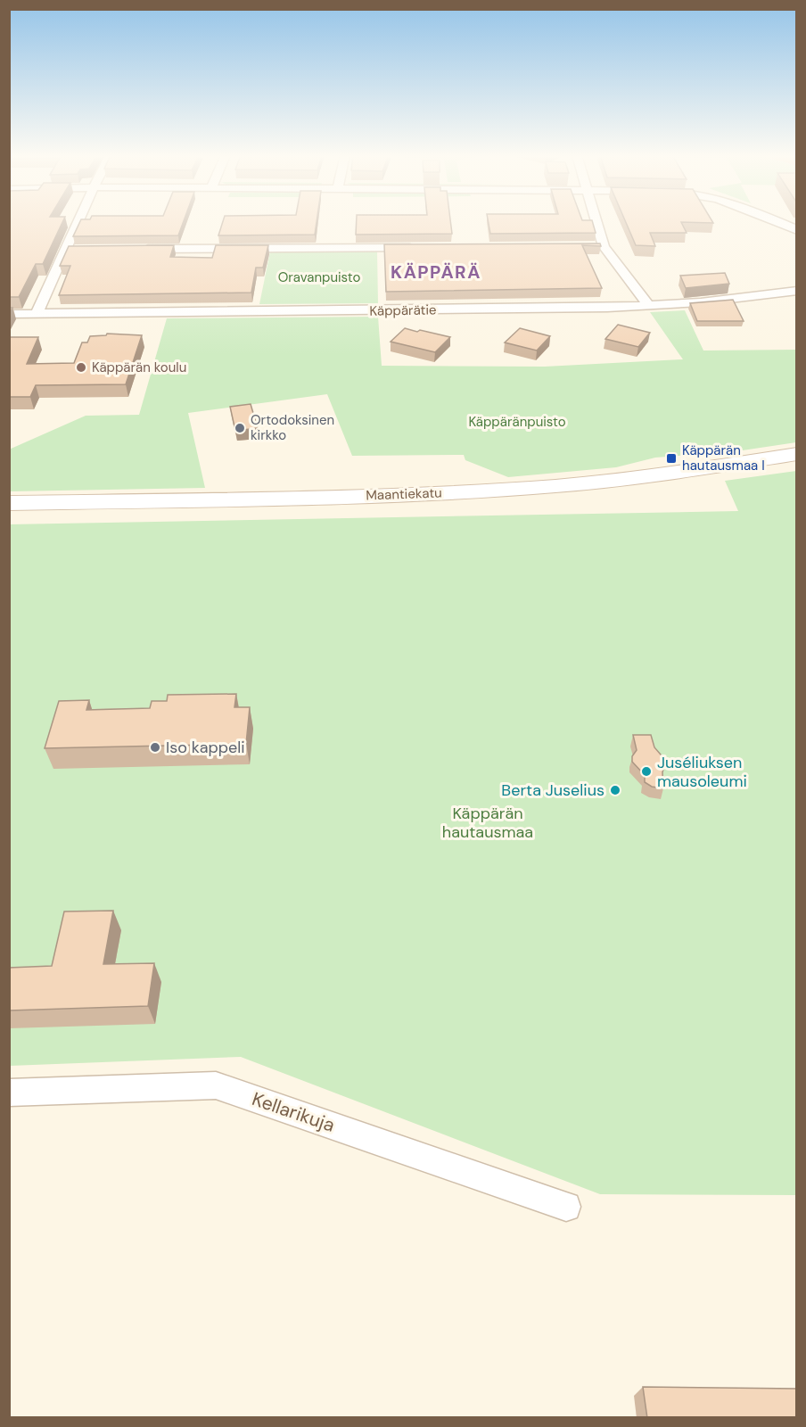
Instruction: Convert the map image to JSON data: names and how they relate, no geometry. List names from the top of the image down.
{
  "streets": {
    "main road": ["Maantiekatu"],
    "street": ["Käppärätie", "Kellarikuja"]
  },
  "districts": ["KÄPPÄRÄ"],
  "parks": ["Oravanpuisto", "Käppäränpuisto", "Käppärän hautausmaa"],
  "places": {
    "other": [
      "Käppärän koulu",
      "Ortodoksinen kirkko",
      "Iso kappeli",
      "Juséliuksen mausoleumi",
      "Berta Juselius"
    ],
    "transit": ["Käppärän hautausmaa I"]
  }
}
